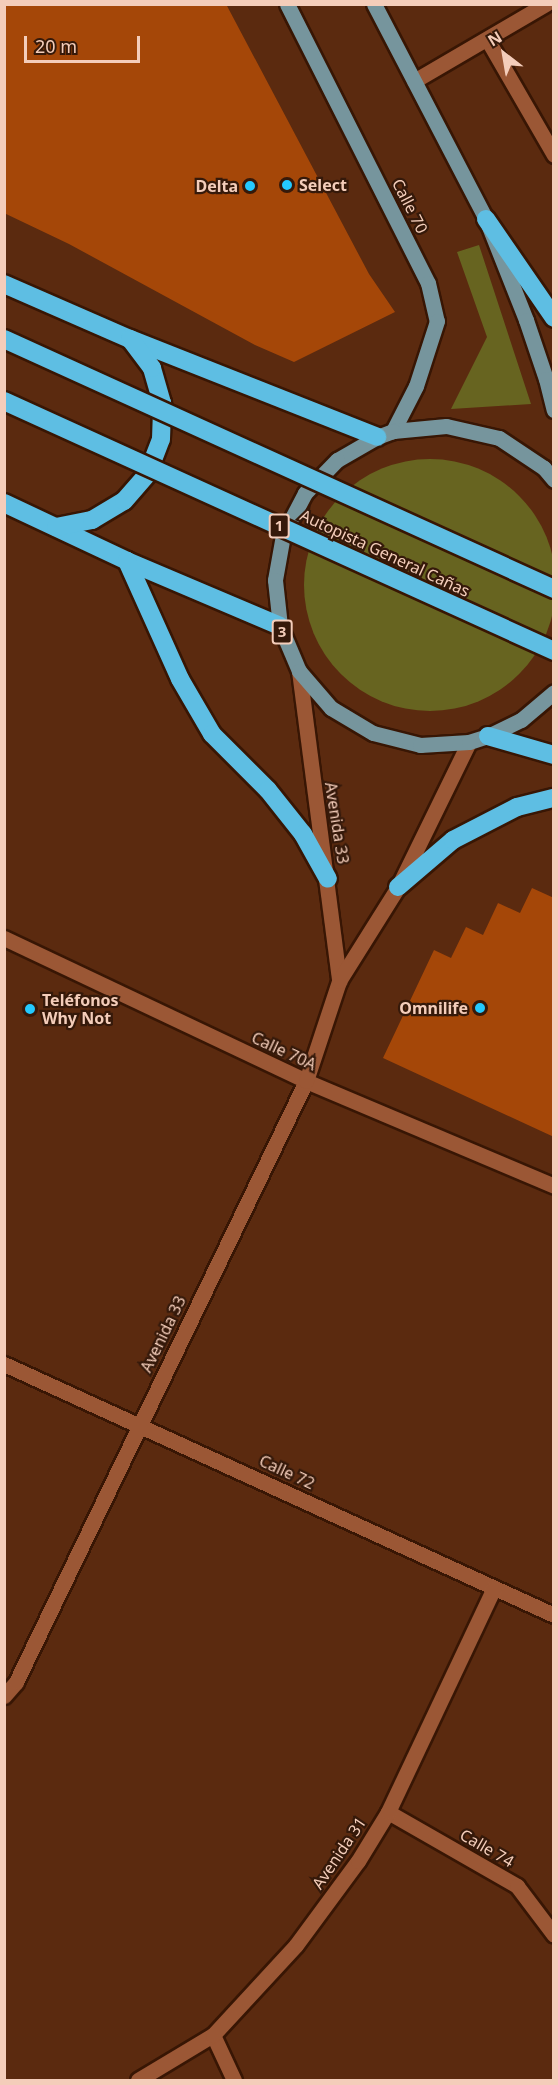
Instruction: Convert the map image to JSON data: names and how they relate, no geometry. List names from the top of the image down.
{
  "streets": {
    "highway": ["1", "Autopista General Cañas"],
    "main road": ["Calle 70", "3"],
    "street": [
      "Avenida 33",
      "Calle 70A",
      "Calle 72",
      "Calle 74",
      "Avenida 31"
    ]
  },
  "crossings": [
    ["Calle 70", "3"],
    ["3", "Avenida 33"],
    ["Avenida 33", "Calle 70A"],
    ["Avenida 33", "Calle 72"],
    ["Calle 72", "Avenida 31"],
    ["Calle 74", "Avenida 31"]
  ],
  "places": [
    "Select",
    "Delta",
    "Omnilife",
    "Teléfonos Why Not"
  ],
  "scale_bar": "20 m",
  "north": "top left"
}
